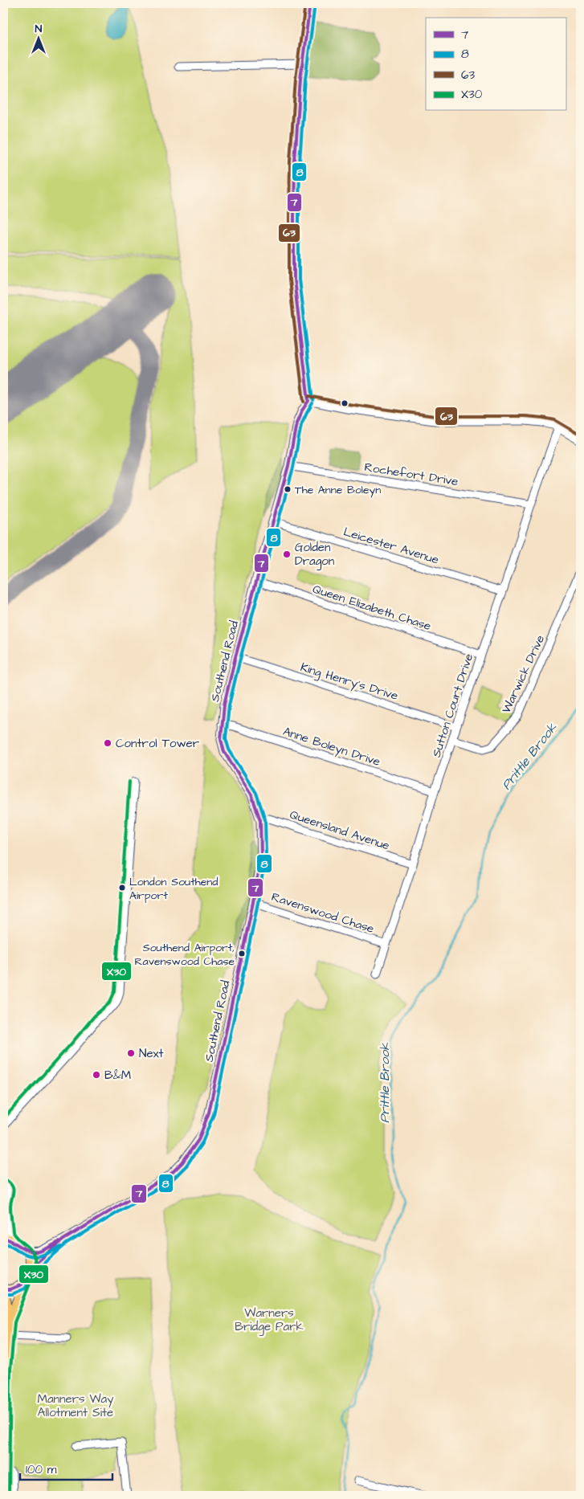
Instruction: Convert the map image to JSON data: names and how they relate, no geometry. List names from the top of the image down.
{
  "streets": {
    "street": [
      "Rochefort Drive",
      "Leicester Avenue",
      "Queen Elizabeth Chase",
      "Southend Road",
      "Warwick Drive",
      "King Henry's Drive",
      "Sutton Court Drive",
      "Anne Boleyn Drive",
      "Queensland Avenue",
      "Ravenswood Chase"
    ]
  },
  "crossings": [
    ["Rochefort Drive", "Southend Road"],
    ["Rochefort Drive", "Sutton Court Drive"],
    ["Leicester Avenue", "Southend Road"],
    ["Leicester Avenue", "Sutton Court Drive"],
    ["Queen Elizabeth Chase", "Southend Road"],
    ["Queen Elizabeth Chase", "Sutton Court Drive"],
    ["Southend Road", "King Henry's Drive"],
    ["Southend Road", "Anne Boleyn Drive"],
    ["Southend Road", "Queensland Avenue"],
    ["Southend Road", "Ravenswood Chase"],
    ["Warwick Drive", "Sutton Court Drive"],
    ["King Henry's Drive", "Sutton Court Drive"],
    ["Sutton Court Drive", "Anne Boleyn Drive"],
    ["Sutton Court Drive", "Queensland Avenue"],
    ["Sutton Court Drive", "Ravenswood Chase"]
  ],
  "water": ["Prittle Brook"],
  "parks": ["Warners Bridge Park", "Manners Way Allotment Site"],
  "places": [
    "The Anne Boleyn",
    "Golden Dragon",
    "Control Tower",
    "London Southend Airport",
    "Southend Airport, Ravenswood Chase",
    "Next",
    "B&M"
  ],
  "lines": [
    "transit line 7",
    "transit line 63",
    "transit line 8",
    "transit line X30"
  ],
  "legend": [
    "7",
    "8",
    "63",
    "X30"
  ],
  "scale_bar": "100 m",
  "north": "top"
}
